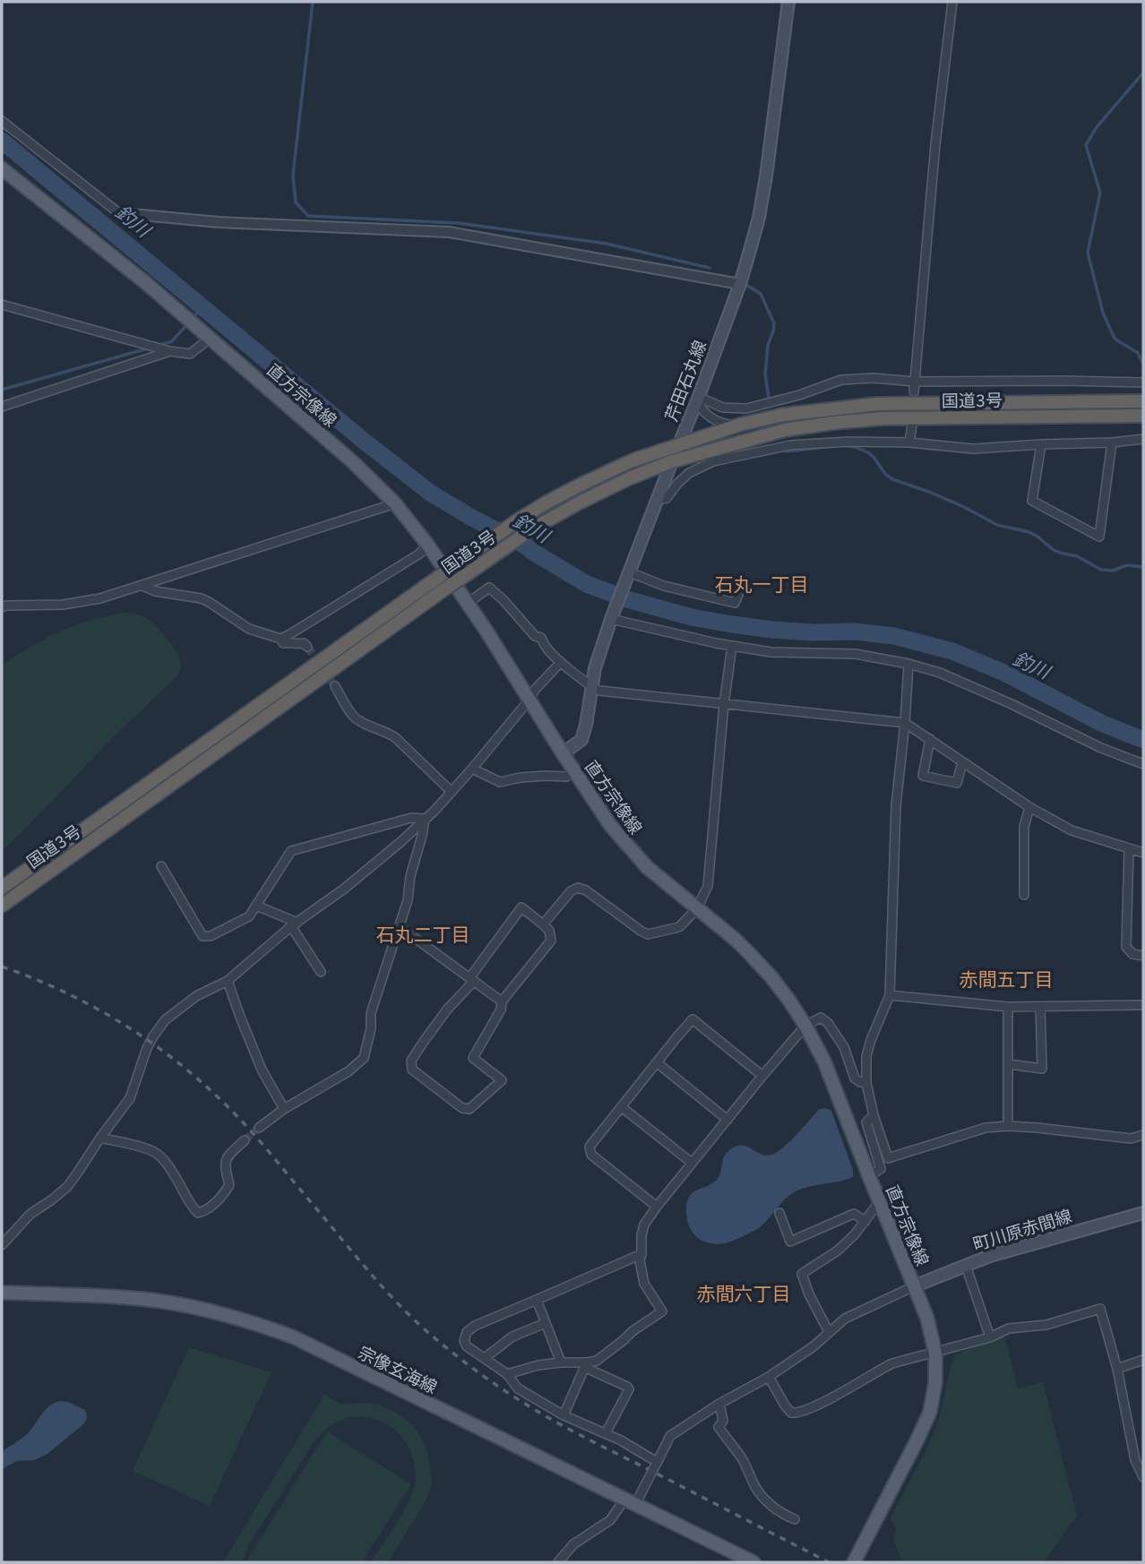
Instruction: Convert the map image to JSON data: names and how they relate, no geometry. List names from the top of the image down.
{
  "streets": {
    "highway": ["国道3号"],
    "main road": [
      "芹田石丸線",
      "直方宗像線",
      "町川原赤間線",
      "宗像玄海線"
    ]
  },
  "crossings": [
    ["芹田石丸線", "直方宗像線"],
    ["芹田石丸線", "国道3号"],
    ["直方宗像線", "町川原赤間線"]
  ],
  "districts": [
    "石丸一丁目",
    "石丸二丁目",
    "赤間五丁目",
    "赤間六丁目"
  ],
  "water": ["釣川"]
}
